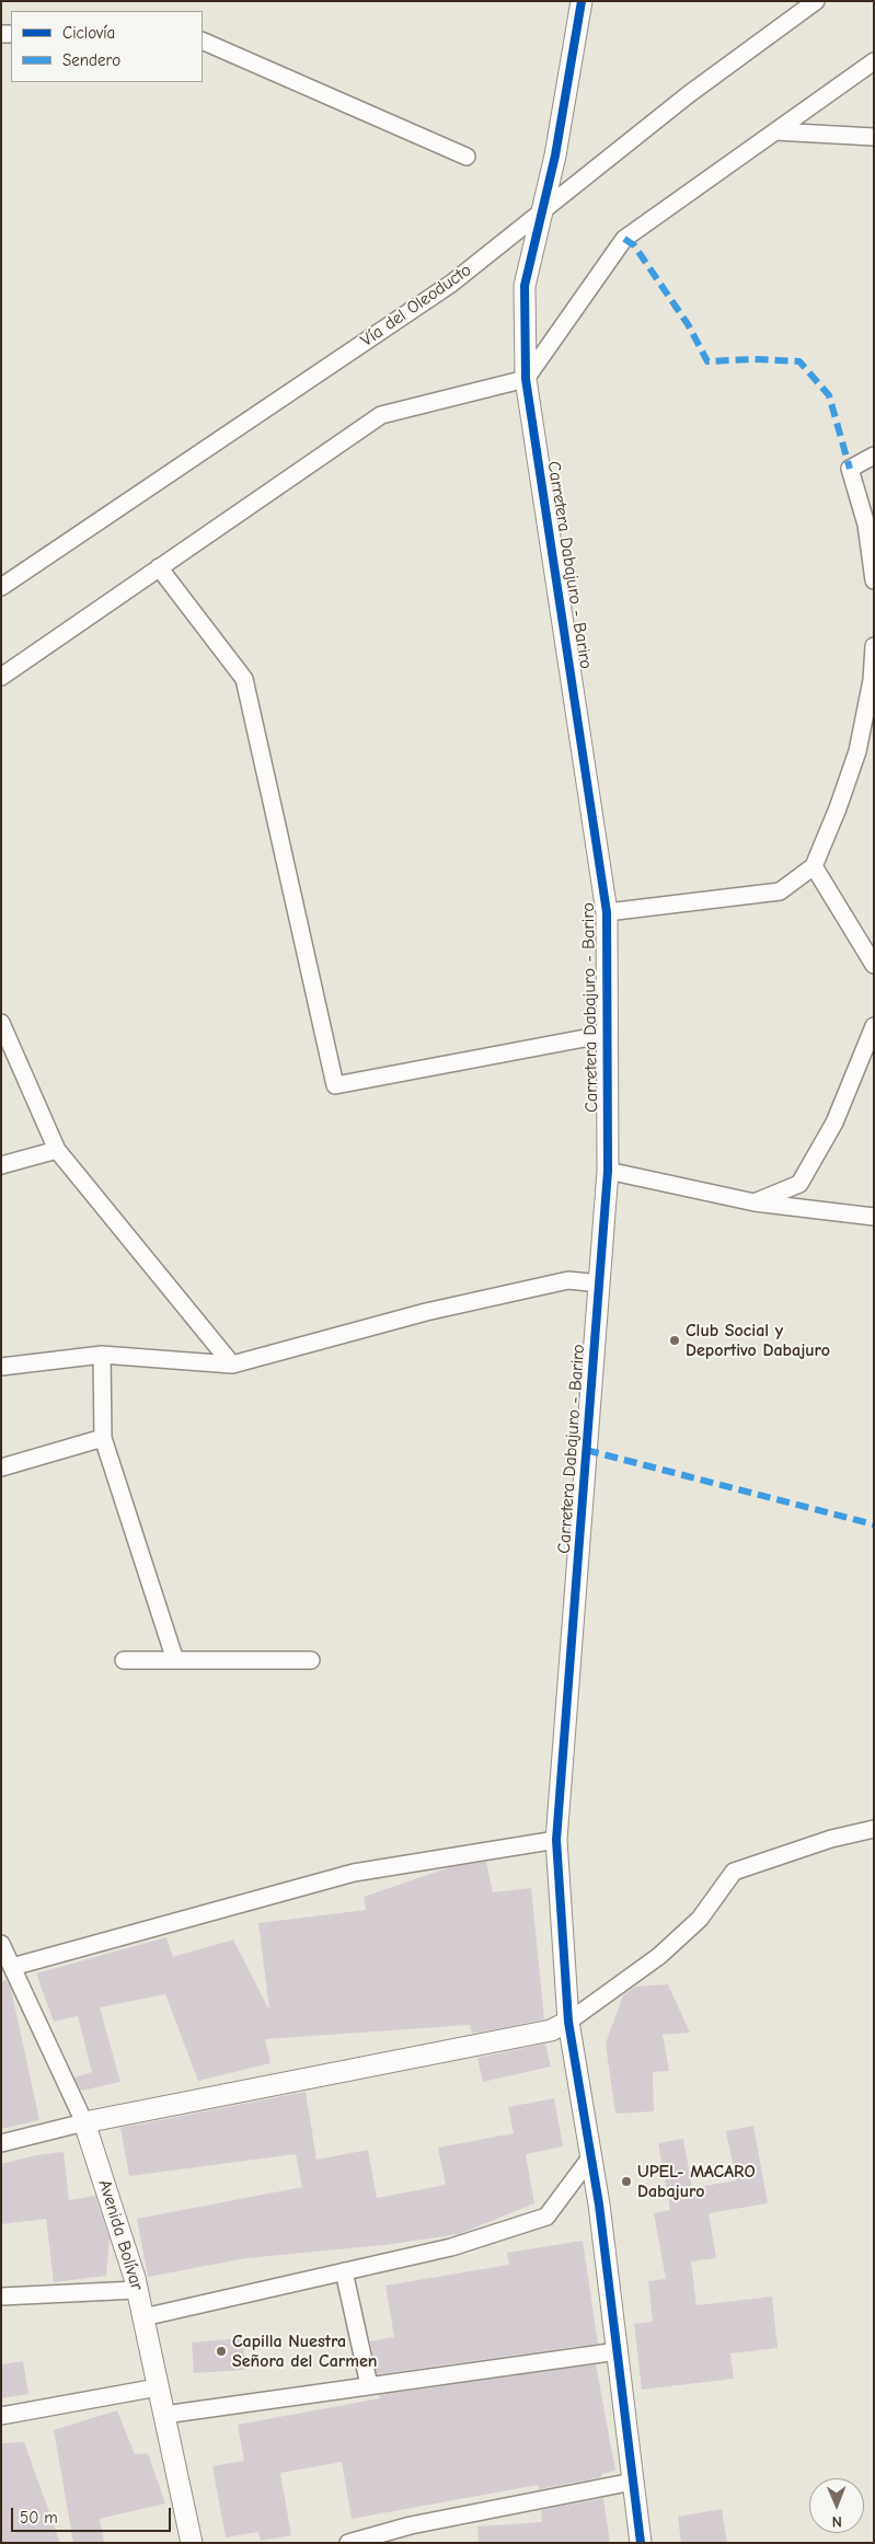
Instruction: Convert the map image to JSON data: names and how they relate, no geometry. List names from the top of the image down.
{
  "streets": {
    "street": ["Vía del Oleoducto", "Carretera Dabajuro - Bariro", "Avenida Bolívar"]
  },
  "crossings": [
    ["Vía del Oleoducto", "Carretera Dabajuro - Bariro"]
  ],
  "places": ["Club Social y Deportivo Dabajuro", "UPEL- MACARO Dabajuro", "Capilla Nuestra Señora del Carmen"],
  "legend": ["Ciclovía", "Sendero"],
  "scale_bar": "50 m",
  "north": "bottom"
}
